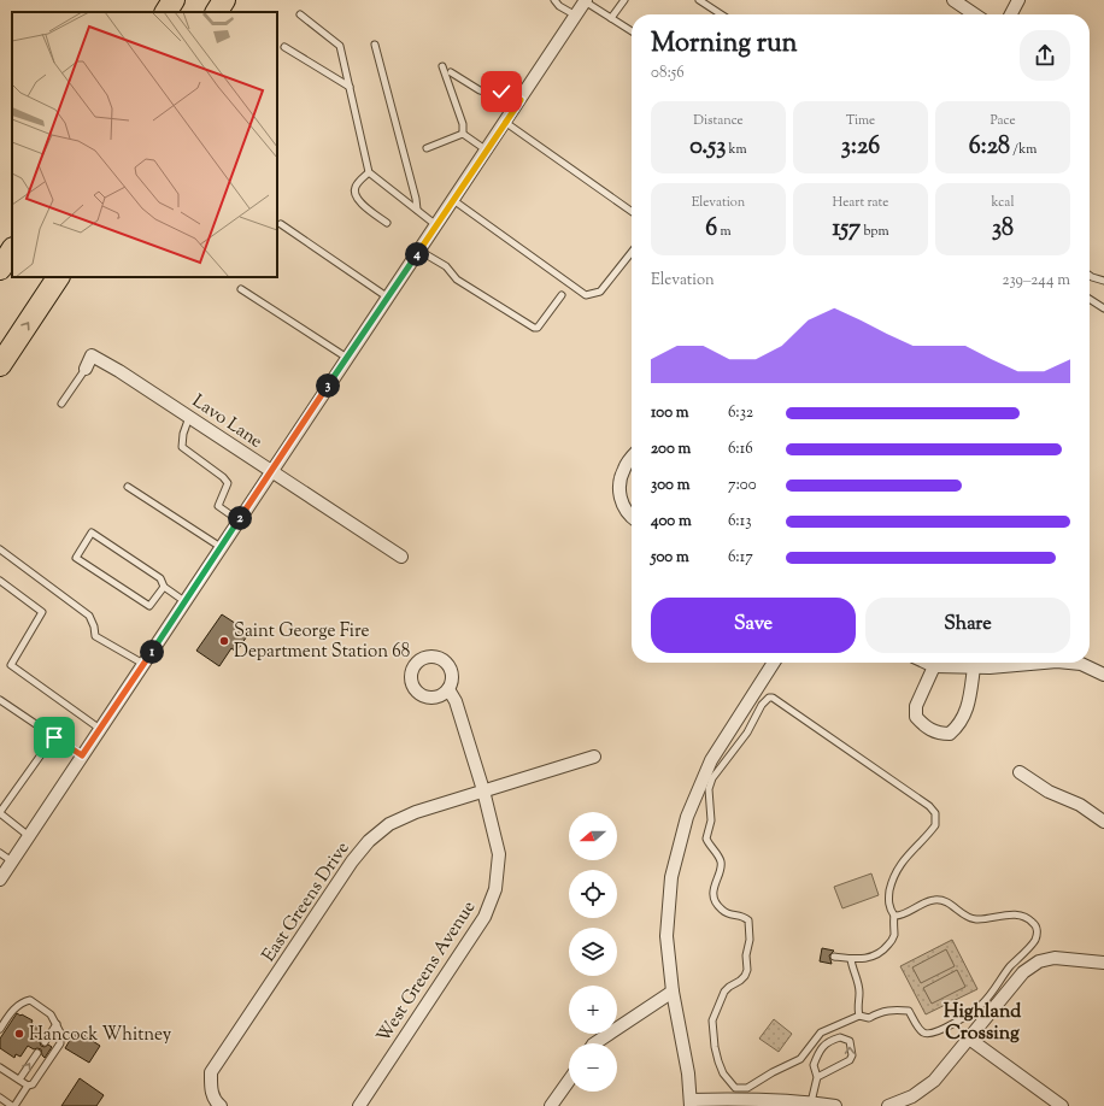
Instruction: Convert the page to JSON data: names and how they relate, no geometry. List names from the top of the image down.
{
  "streets": {
    "street": ["Lavo Lane", "East Greens Drive", "West Greens Avenue"]
  },
  "crossings": [
    ["East Greens Drive", "West Greens Avenue"]
  ],
  "districts": ["Highland Crossing"],
  "places": ["Saint George Fire Department Station 68", "Hancock Whitney"],
  "north": "left",
  "page": {
    "heading": ["Morning run", "08:56"],
    "stats": [
      ["Distance", "0.53 km"],
      ["Time", "3:26"],
      ["Pace", "6:28 /km"],
      ["Elevation", "6 m"],
      ["Heart rate", "157 bpm"],
      ["kcal", "38"]
    ],
    "pins": [
      "4",
      "3",
      "2",
      "1"
    ],
    "chart": ["Elevation", "239–244 m"],
    "list": [
      {
        "name": "100 m",
        "note": "6:32"
      },
      {
        "name": "200 m",
        "note": "6:16"
      },
      {
        "name": "300 m",
        "note": "7:00"
      },
      {
        "name": "400 m",
        "note": "6:13"
      },
      {
        "name": "500 m",
        "note": "6:17"
      }
    ],
    "buttons": ["Save", "Share"],
    "map_buttons": ["+", "−"]
  }
}
